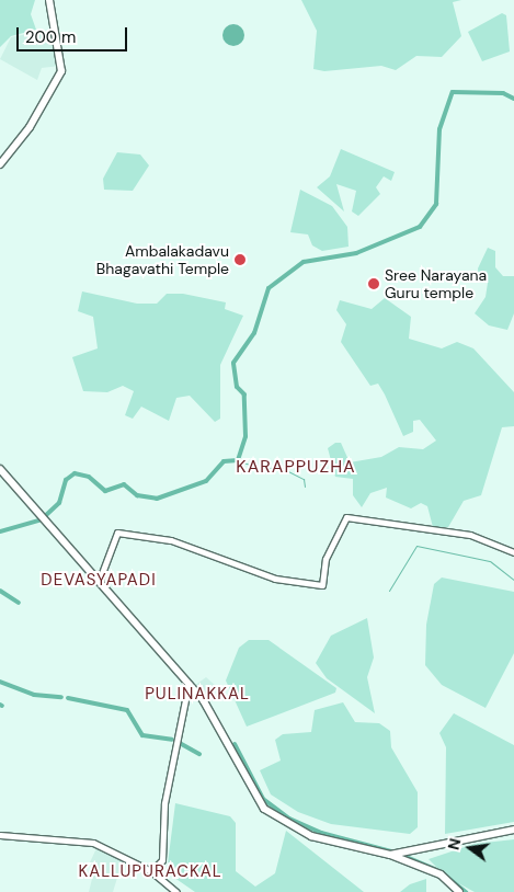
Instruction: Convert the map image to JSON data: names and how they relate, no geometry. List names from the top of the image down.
{
  "districts": [
    "KARAPPUZHA",
    "DEVASYAPADI",
    "PULINAKKAL",
    "KALLUPURACKAL"
  ],
  "places": ["Ambalakadavu Bhagavathi Temple", "Sree Narayana Guru temple"],
  "scale_bar": "200 m",
  "north": "left"
}
